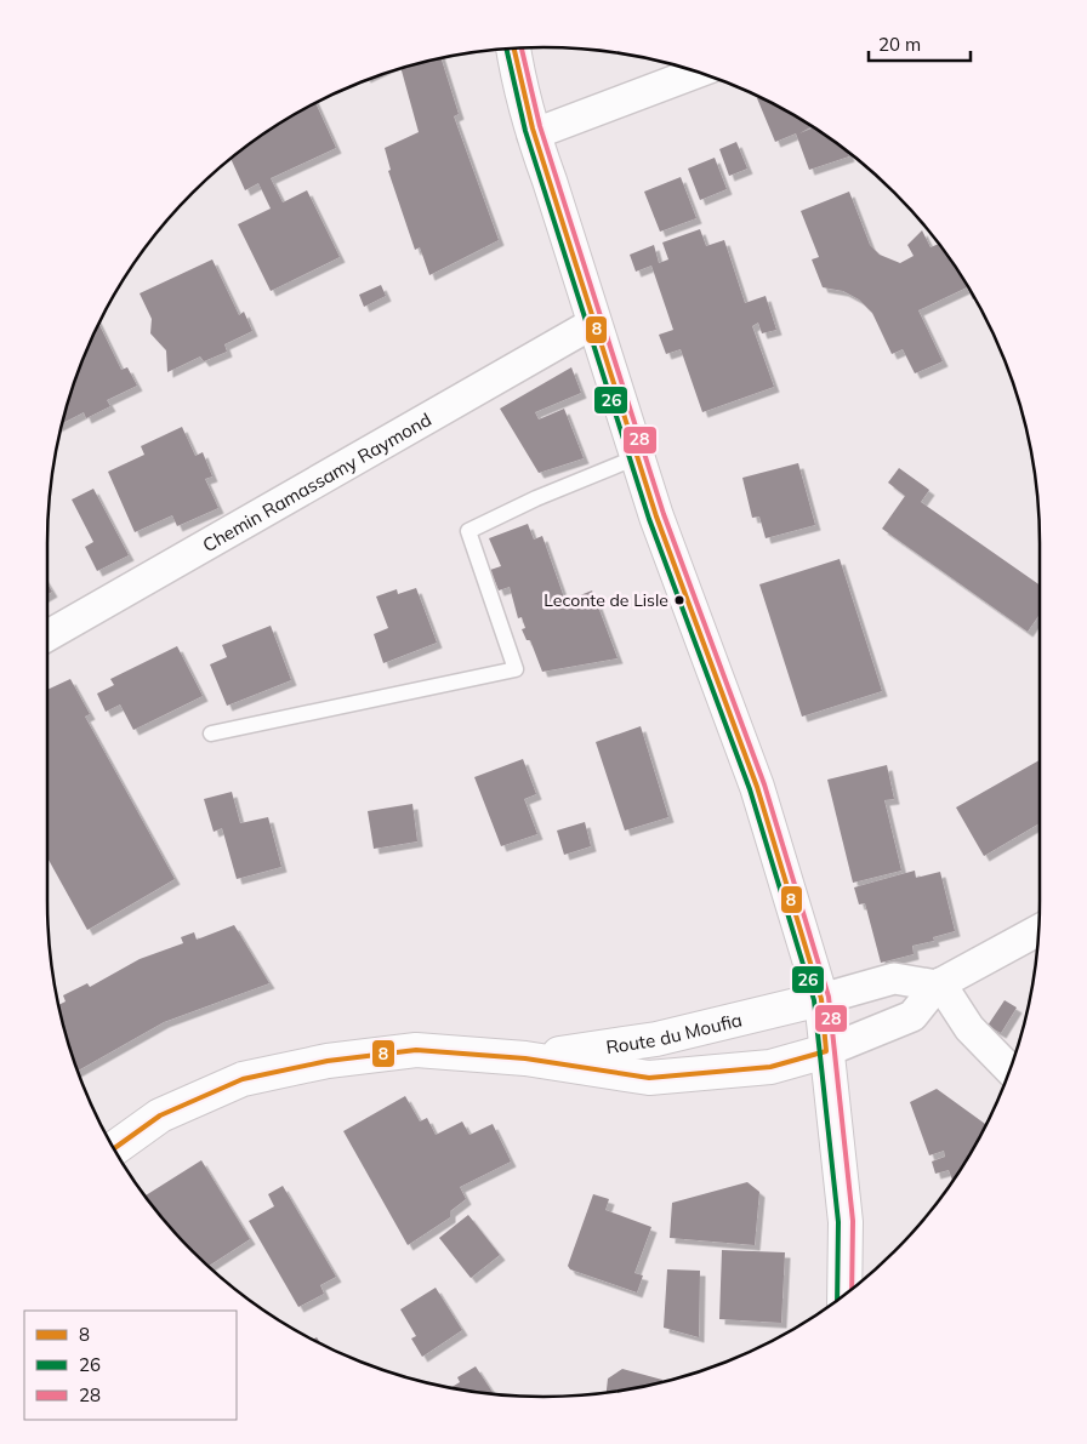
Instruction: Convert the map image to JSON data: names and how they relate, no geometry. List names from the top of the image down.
{
  "streets": {
    "main road": ["Route du Moufia"],
    "street": ["Chemin Ramassamy Raymond"]
  },
  "places": ["Leconte de Lisle"],
  "lines": ["transit line 28", "transit line 8", "transit line 26"],
  "legend": ["8", "26", "28"],
  "scale_bar": "20 m"
}
